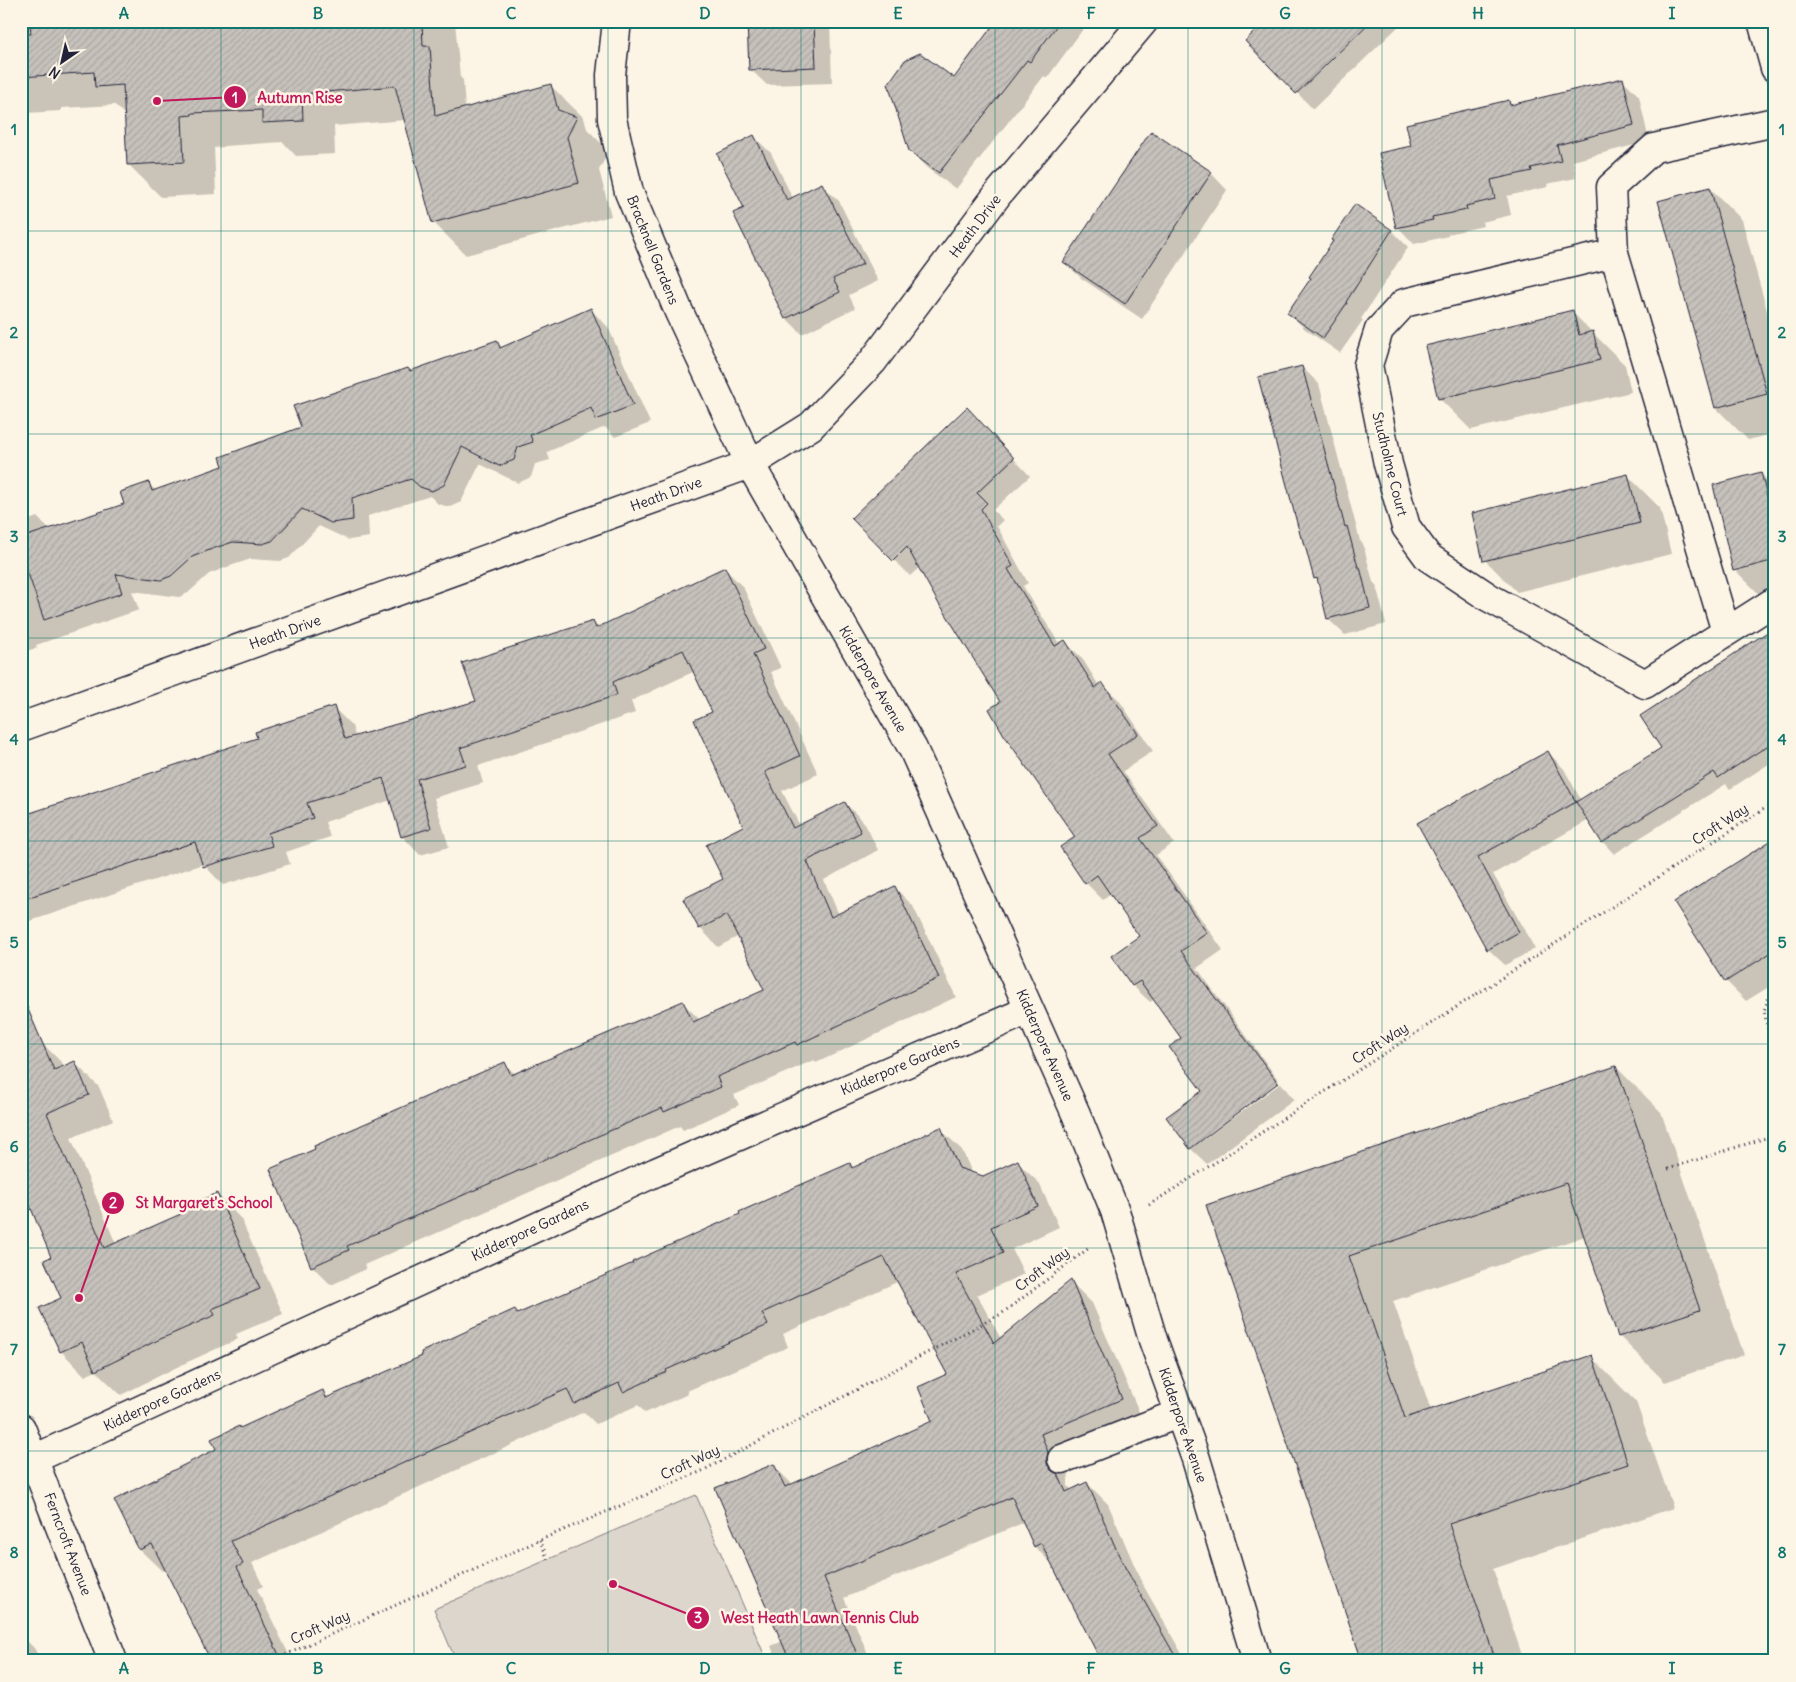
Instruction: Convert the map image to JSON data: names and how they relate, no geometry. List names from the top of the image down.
{
  "streets": {
    "main road": [
      "Heath Drive",
      "Bracknell Gardens",
      "Studholme Court",
      "Kidderpore Avenue",
      "Kidderpore Gardens",
      "Ferncroft Avenue"
    ],
    "path": ["Croft Way"]
  },
  "crossings": [
    ["Heath Drive", "Bracknell Gardens"],
    ["Heath Drive", "Kidderpore Avenue"],
    ["Bracknell Gardens", "Kidderpore Avenue"],
    ["Kidderpore Avenue", "Croft Way"],
    ["Kidderpore Avenue", "Kidderpore Gardens"],
    ["Kidderpore Gardens", "Ferncroft Avenue"]
  ],
  "places": ["Autumn Rise", "St Margaret's School", "West Heath Lawn Tennis Club"],
  "north": "bottom left",
  "grid": {
    "columns": [
      "A",
      "B",
      "C",
      "D",
      "E",
      "F",
      "G",
      "H",
      "I"
    ],
    "rows": [
      "1",
      "2",
      "3",
      "4",
      "5",
      "6",
      "7",
      "8"
    ]
  }
}
